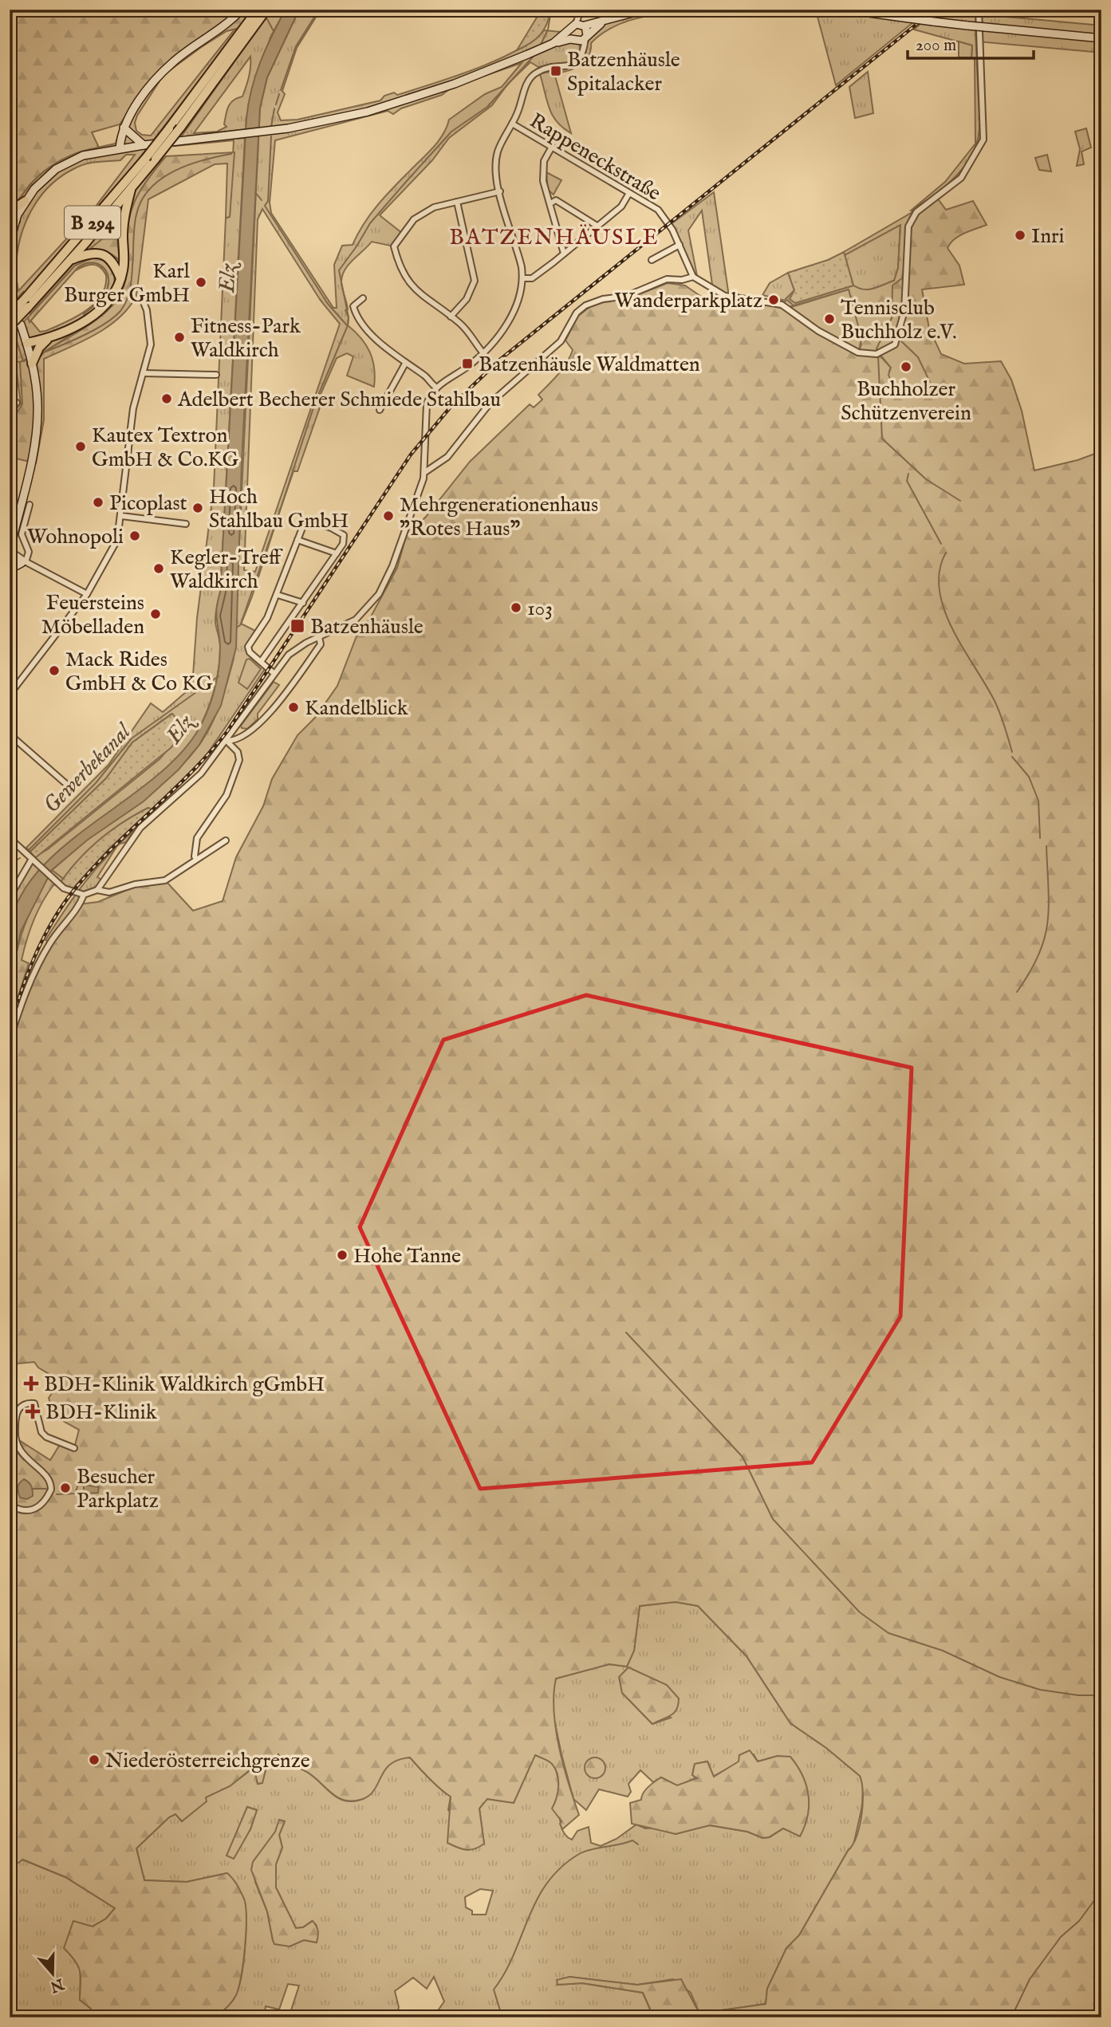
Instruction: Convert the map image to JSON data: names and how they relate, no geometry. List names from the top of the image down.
{
  "streets": {
    "highway": ["B 294"],
    "street": ["Rappeneckstraße"]
  },
  "districts": ["BATZENHÄUSLE"],
  "water": ["Elz", "Gewerbekanal"],
  "places": {
    "transit": ["Batzenhäusle Spitalacker", "Batzenhäusle Waldmatten", "Batzenhäusle"],
    "other": [
      "Inri",
      "Karl Burger GmbH",
      "Wanderparkplatz",
      "Tennisclub Buchholz e.V.",
      "Fitness-Park Waldkirch",
      "Buchholzer Schützenverein",
      "Adelbert Becherer Schmiede Stahlbau",
      "Kautex Textron GmbH & Co.KG",
      "Picoplast",
      "Hoch Stahlbau GmbH",
      "Mehrgenerationenhaus \"Rotes Haus\"",
      "Wohnopoli",
      "Kegler-Treff Waldkirch",
      "103",
      "Feuersteins Möbelladen",
      "Mack Rides GmbH & Co KG",
      "Kandelblick",
      "Hohe Tanne",
      "Besucher Parkplatz",
      "Niederösterreichgrenze"
    ],
    "health": ["BDH-Klinik Waldkirch gGmbH", "BDH-Klinik"]
  },
  "scale_bar": "200 m",
  "north": "bottom"
}
